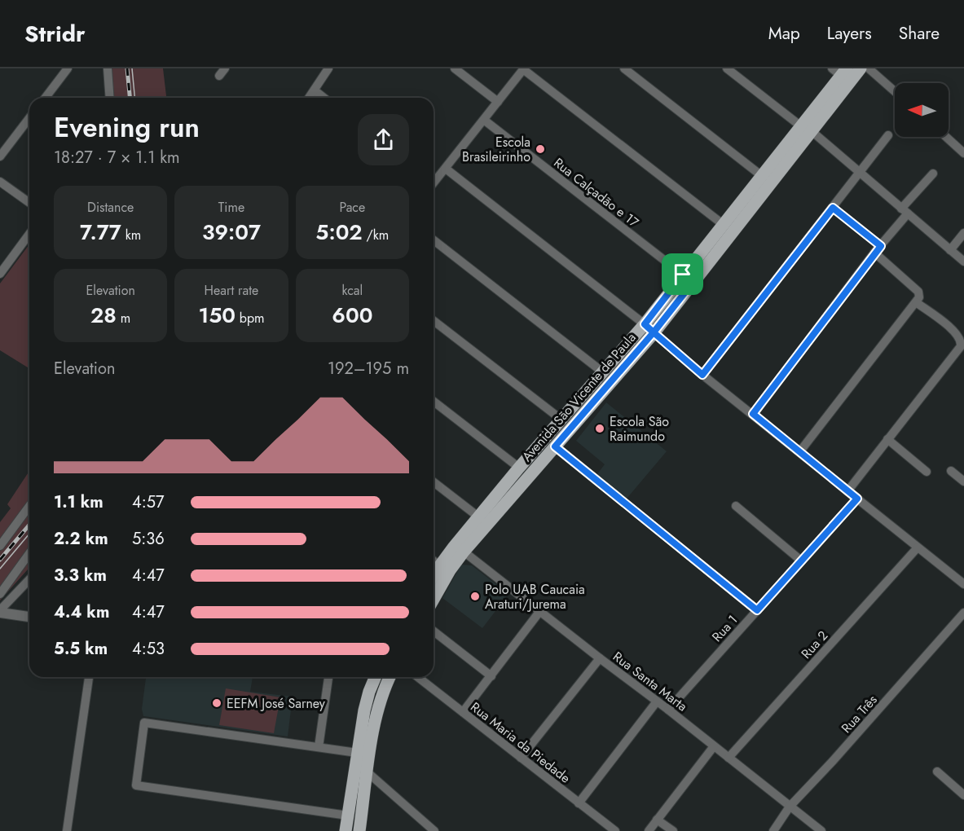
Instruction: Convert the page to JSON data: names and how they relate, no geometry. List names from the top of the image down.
{
  "streets": {
    "main road": ["Avenida São Vicente de Paula"],
    "street": [
      "Rua Calçadão e 17",
      "Rua 1",
      "Rua 2",
      "Rua Santa Marta",
      "Rua Três",
      "Rua Maria da Piedade"
    ]
  },
  "crossings": [
    ["Rua Calçadão e 17", "Avenida São Vicente de Paula"],
    ["Avenida São Vicente de Paula", "Rua Santa Marta"],
    ["Rua 1", "Rua Santa Marta"],
    ["Rua 2", "Rua Santa Marta"],
    ["Rua Santa Marta", "Rua Três"]
  ],
  "places": [
    "Escola Brasileirinho",
    "Escola São Raimundo",
    "Polo UAB Caucaia Araturi/Jurema",
    "EEFM José Sarney"
  ],
  "north": "left",
  "page": {
    "header": "Stridr",
    "nav": ["Map", "Layers", "Share"],
    "heading": ["Evening run", "18:27 · 7 × 1.1 km"],
    "stats": [
      ["Distance", "7.77 km"],
      ["Time", "39:07"],
      ["Pace", "5:02 /km"],
      ["Elevation", "28 m"],
      ["Heart rate", "150 bpm"],
      ["kcal", "600"]
    ],
    "chart": ["Elevation", "192–195 m"],
    "list": [
      {
        "name": "1.1 km",
        "note": "4:57"
      },
      {
        "name": "2.2 km",
        "note": "5:36"
      },
      {
        "name": "3.3 km",
        "note": "4:47"
      },
      {
        "name": "4.4 km",
        "note": "4:47"
      },
      {
        "name": "5.5 km",
        "note": "4:53"
      }
    ]
  }
}
